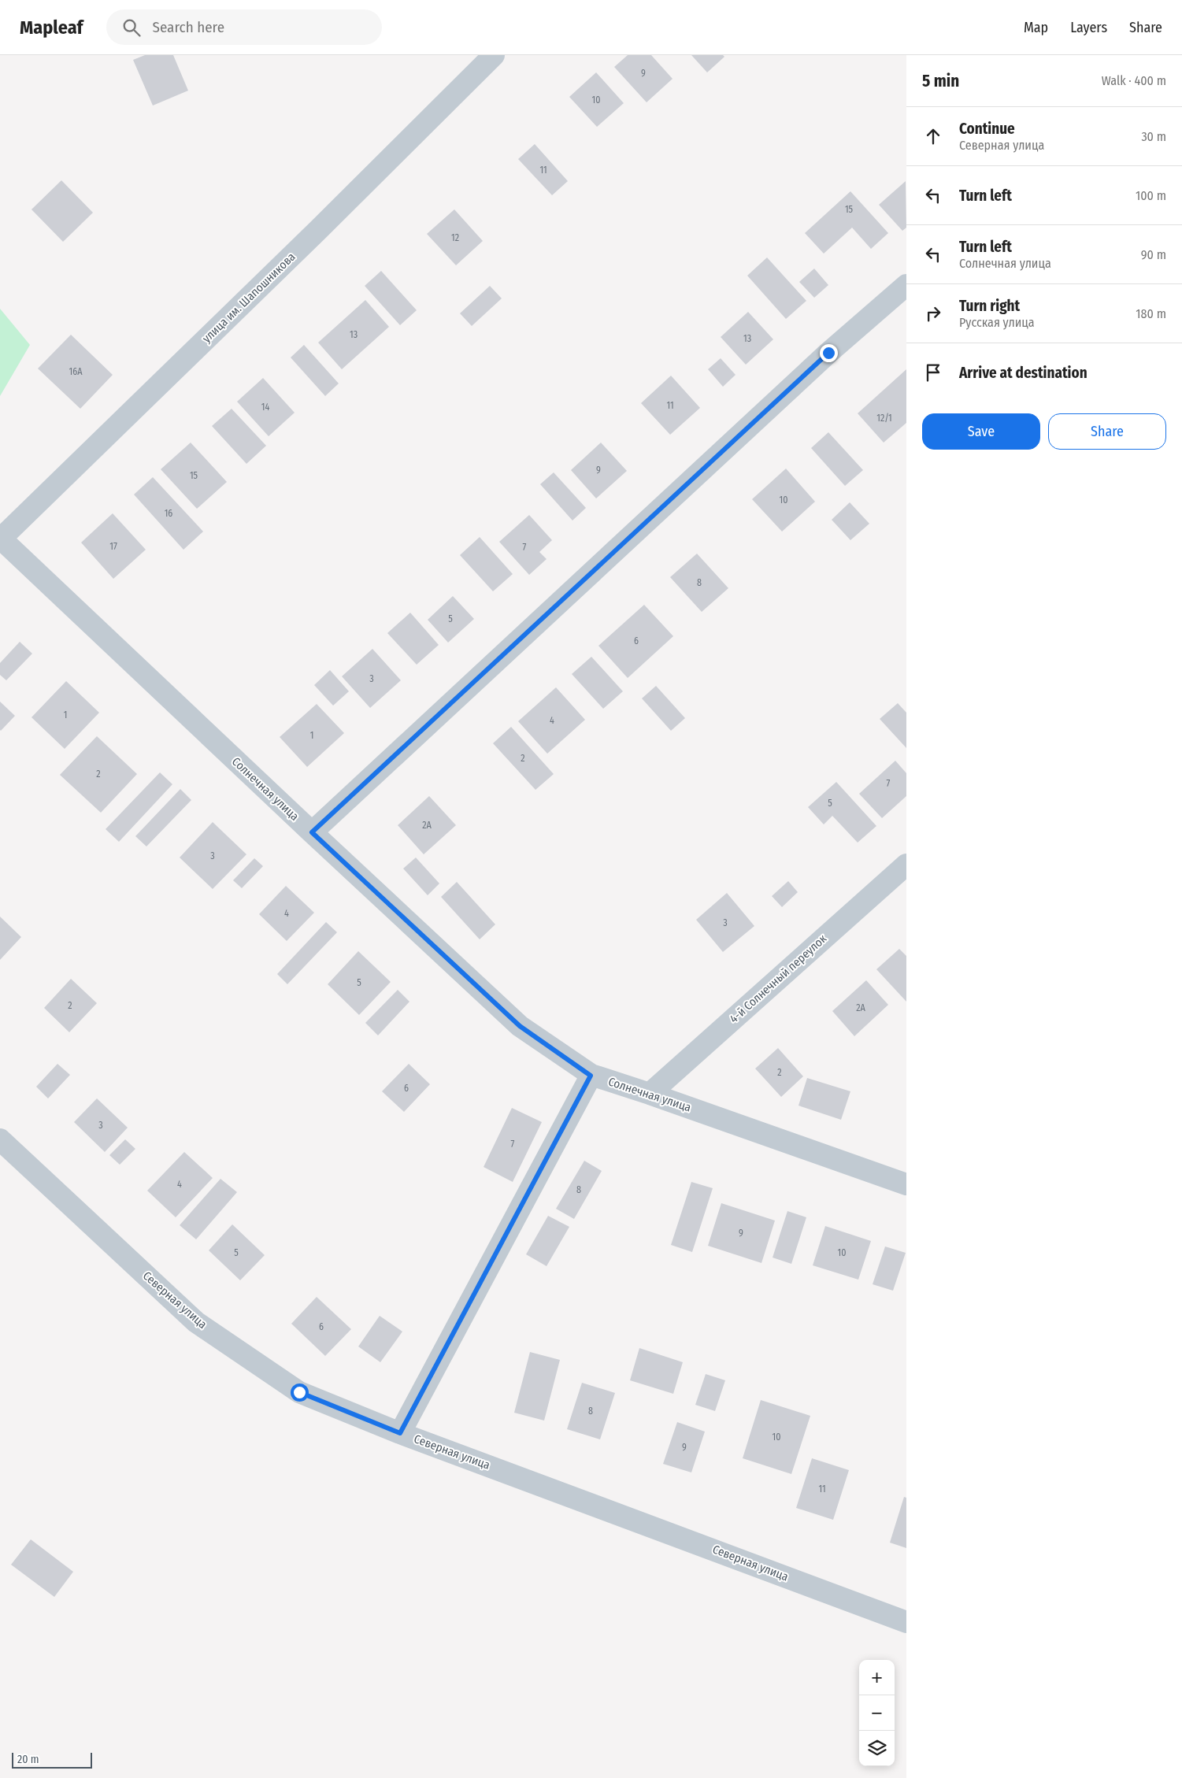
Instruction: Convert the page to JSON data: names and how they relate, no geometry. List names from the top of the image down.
{
  "streets": {
    "street": [
      "улица им. Шапошникова",
      "Солнечная улица",
      "4-й Солнечный переулок",
      "Северная улица"
    ]
  },
  "crossings": [
    ["улица им. Шапошникова", "Солнечная улица"],
    ["Солнечная улица", "4-й Солнечный переулок"]
  ],
  "house_numbers": [
    "9",
    "10",
    "11",
    "15",
    "12",
    "13",
    "13",
    "16А",
    "11",
    "14",
    "12/1",
    "9",
    "15",
    "10",
    "16",
    "17",
    "7",
    "8",
    "5",
    "6",
    "3",
    "1",
    "4",
    "1",
    "2",
    "2",
    "7",
    "5",
    "2А",
    "3",
    "4",
    "3",
    "5",
    "2",
    "2А",
    "2",
    "6",
    "3",
    "7",
    "4",
    "8",
    "9",
    "5",
    "10",
    "6",
    "8",
    "10",
    "9",
    "11"
  ],
  "scale_bar": "20 m",
  "page": {
    "header": "Mapleaf",
    "search": "Search here",
    "nav": ["Map", "Layers", "Share"],
    "heading": ["5 min", "Walk · 400 m"],
    "list": [
      ["Continue", "Северная улица", "30 m"],
      ["Turn left", "100 m"],
      ["Turn left", "Солнечная улица", "90 m"],
      ["Turn right", "Русская улица", "180 m"],
      "Arrive at destination"
    ],
    "buttons": ["Save", "Share"],
    "map_buttons": ["+", "−"],
    "scale": "20 m"
  }
}
